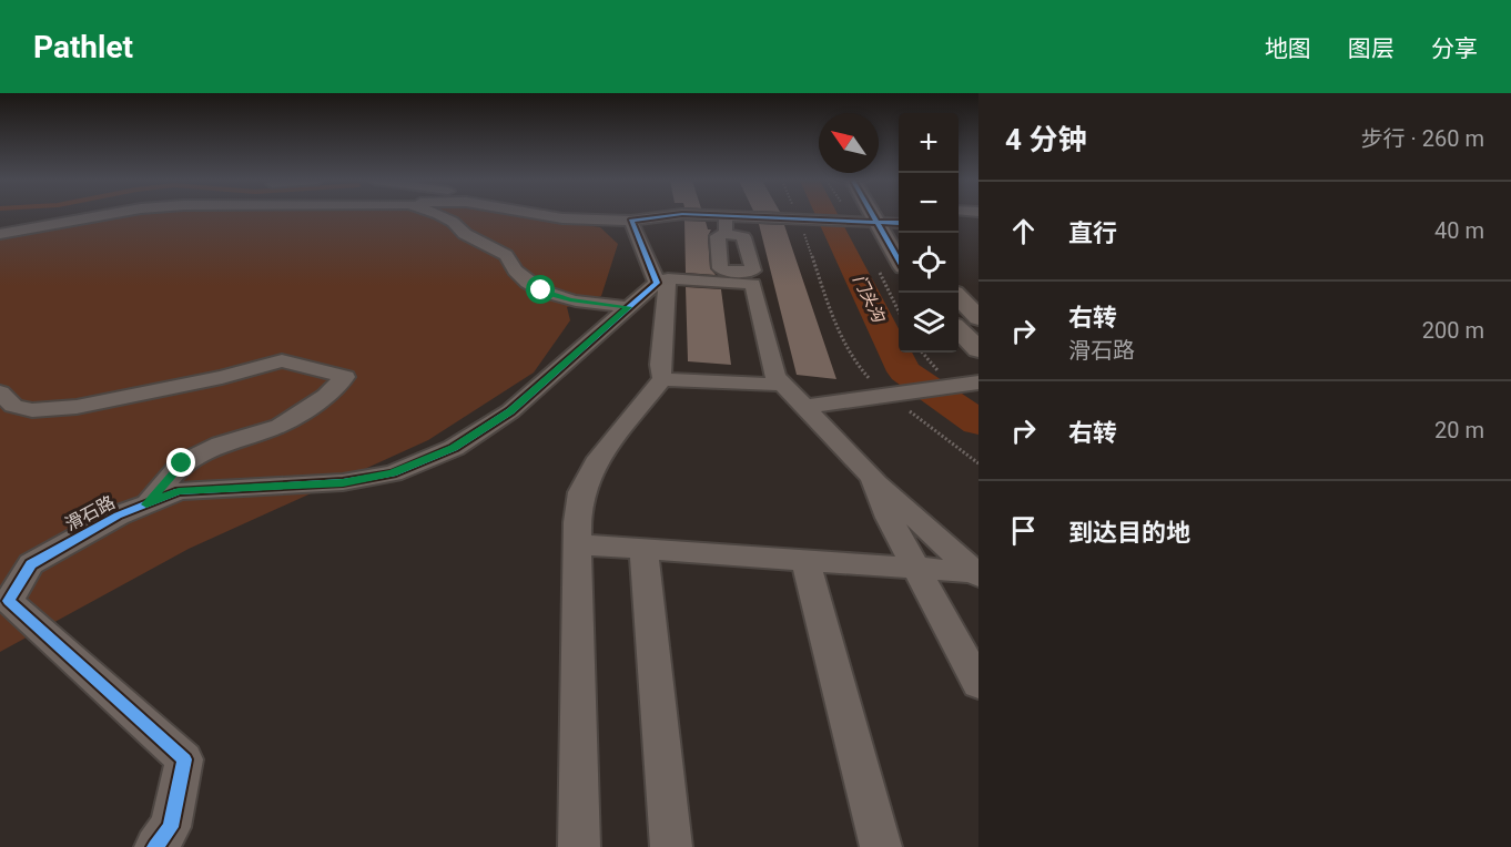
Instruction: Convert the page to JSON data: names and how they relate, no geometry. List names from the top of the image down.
{
  "streets": {
    "street": ["滑石路"]
  },
  "water": ["门头沟"],
  "north": "top left",
  "page": {
    "header": "Pathlet",
    "nav": ["地图", "图层", "分享"],
    "heading": ["4 分钟", "步行 · 260 m"],
    "map_buttons": ["+", "−"],
    "list": [
      ["直行", "40 m"],
      ["右转", "滑石路", "200 m"],
      ["右转", "20 m"],
      "到达目的地"
    ]
  }
}
